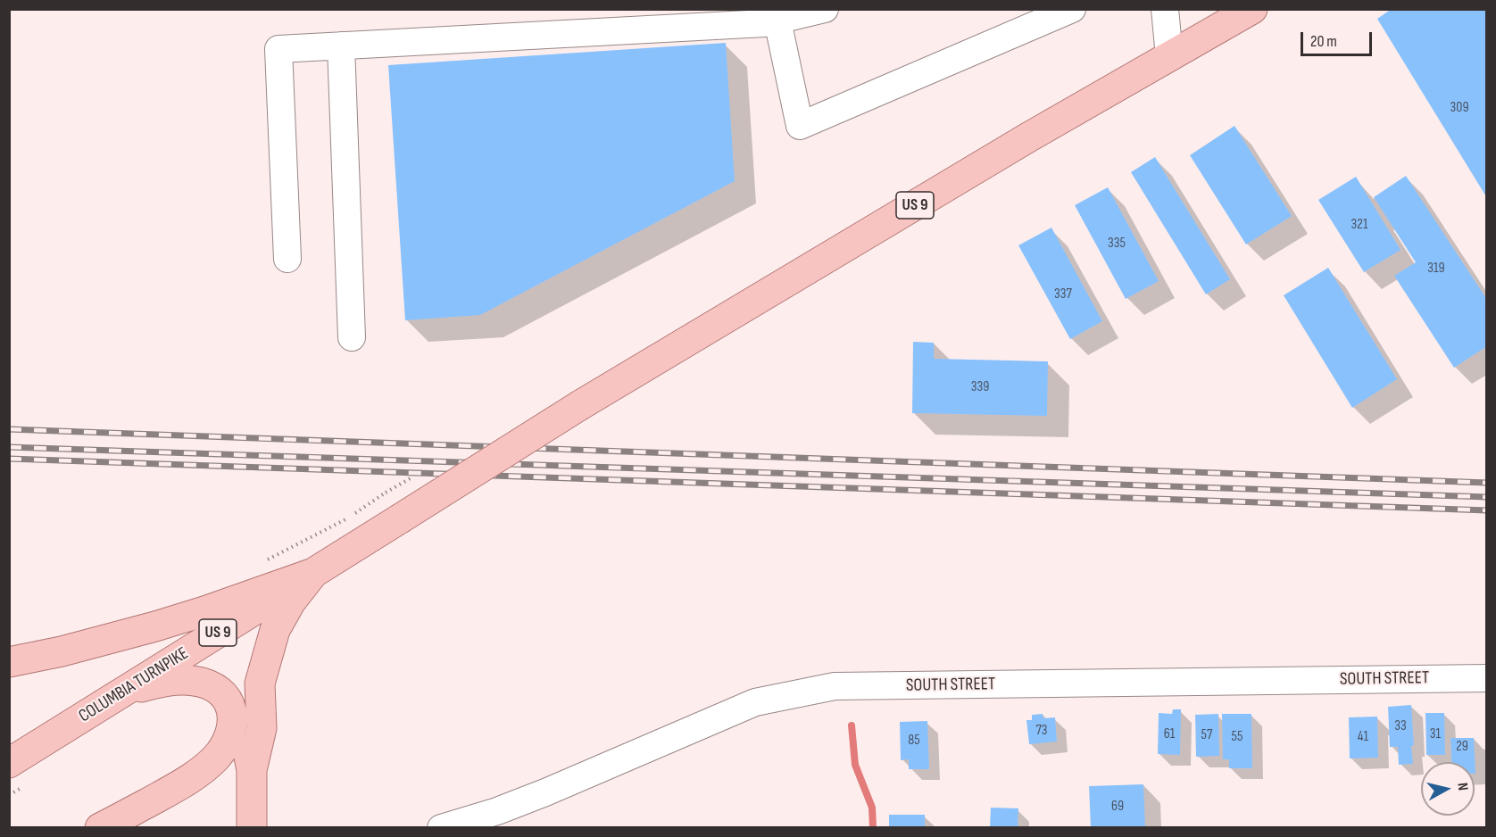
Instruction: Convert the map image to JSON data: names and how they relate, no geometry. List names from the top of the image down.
{
  "streets": {
    "main road": ["US 9", "COLUMBIA TURNPIKE"],
    "street": ["SOUTH STREET"]
  },
  "crossings": [
    ["US 9", "COLUMBIA TURNPIKE"]
  ],
  "house_numbers": [
    "309",
    "321",
    "335",
    "319",
    "337",
    "339",
    "33",
    "73",
    "61",
    "31",
    "57",
    "55",
    "41",
    "85",
    "29",
    "69"
  ],
  "scale_bar": "20 m",
  "north": "right"
}
